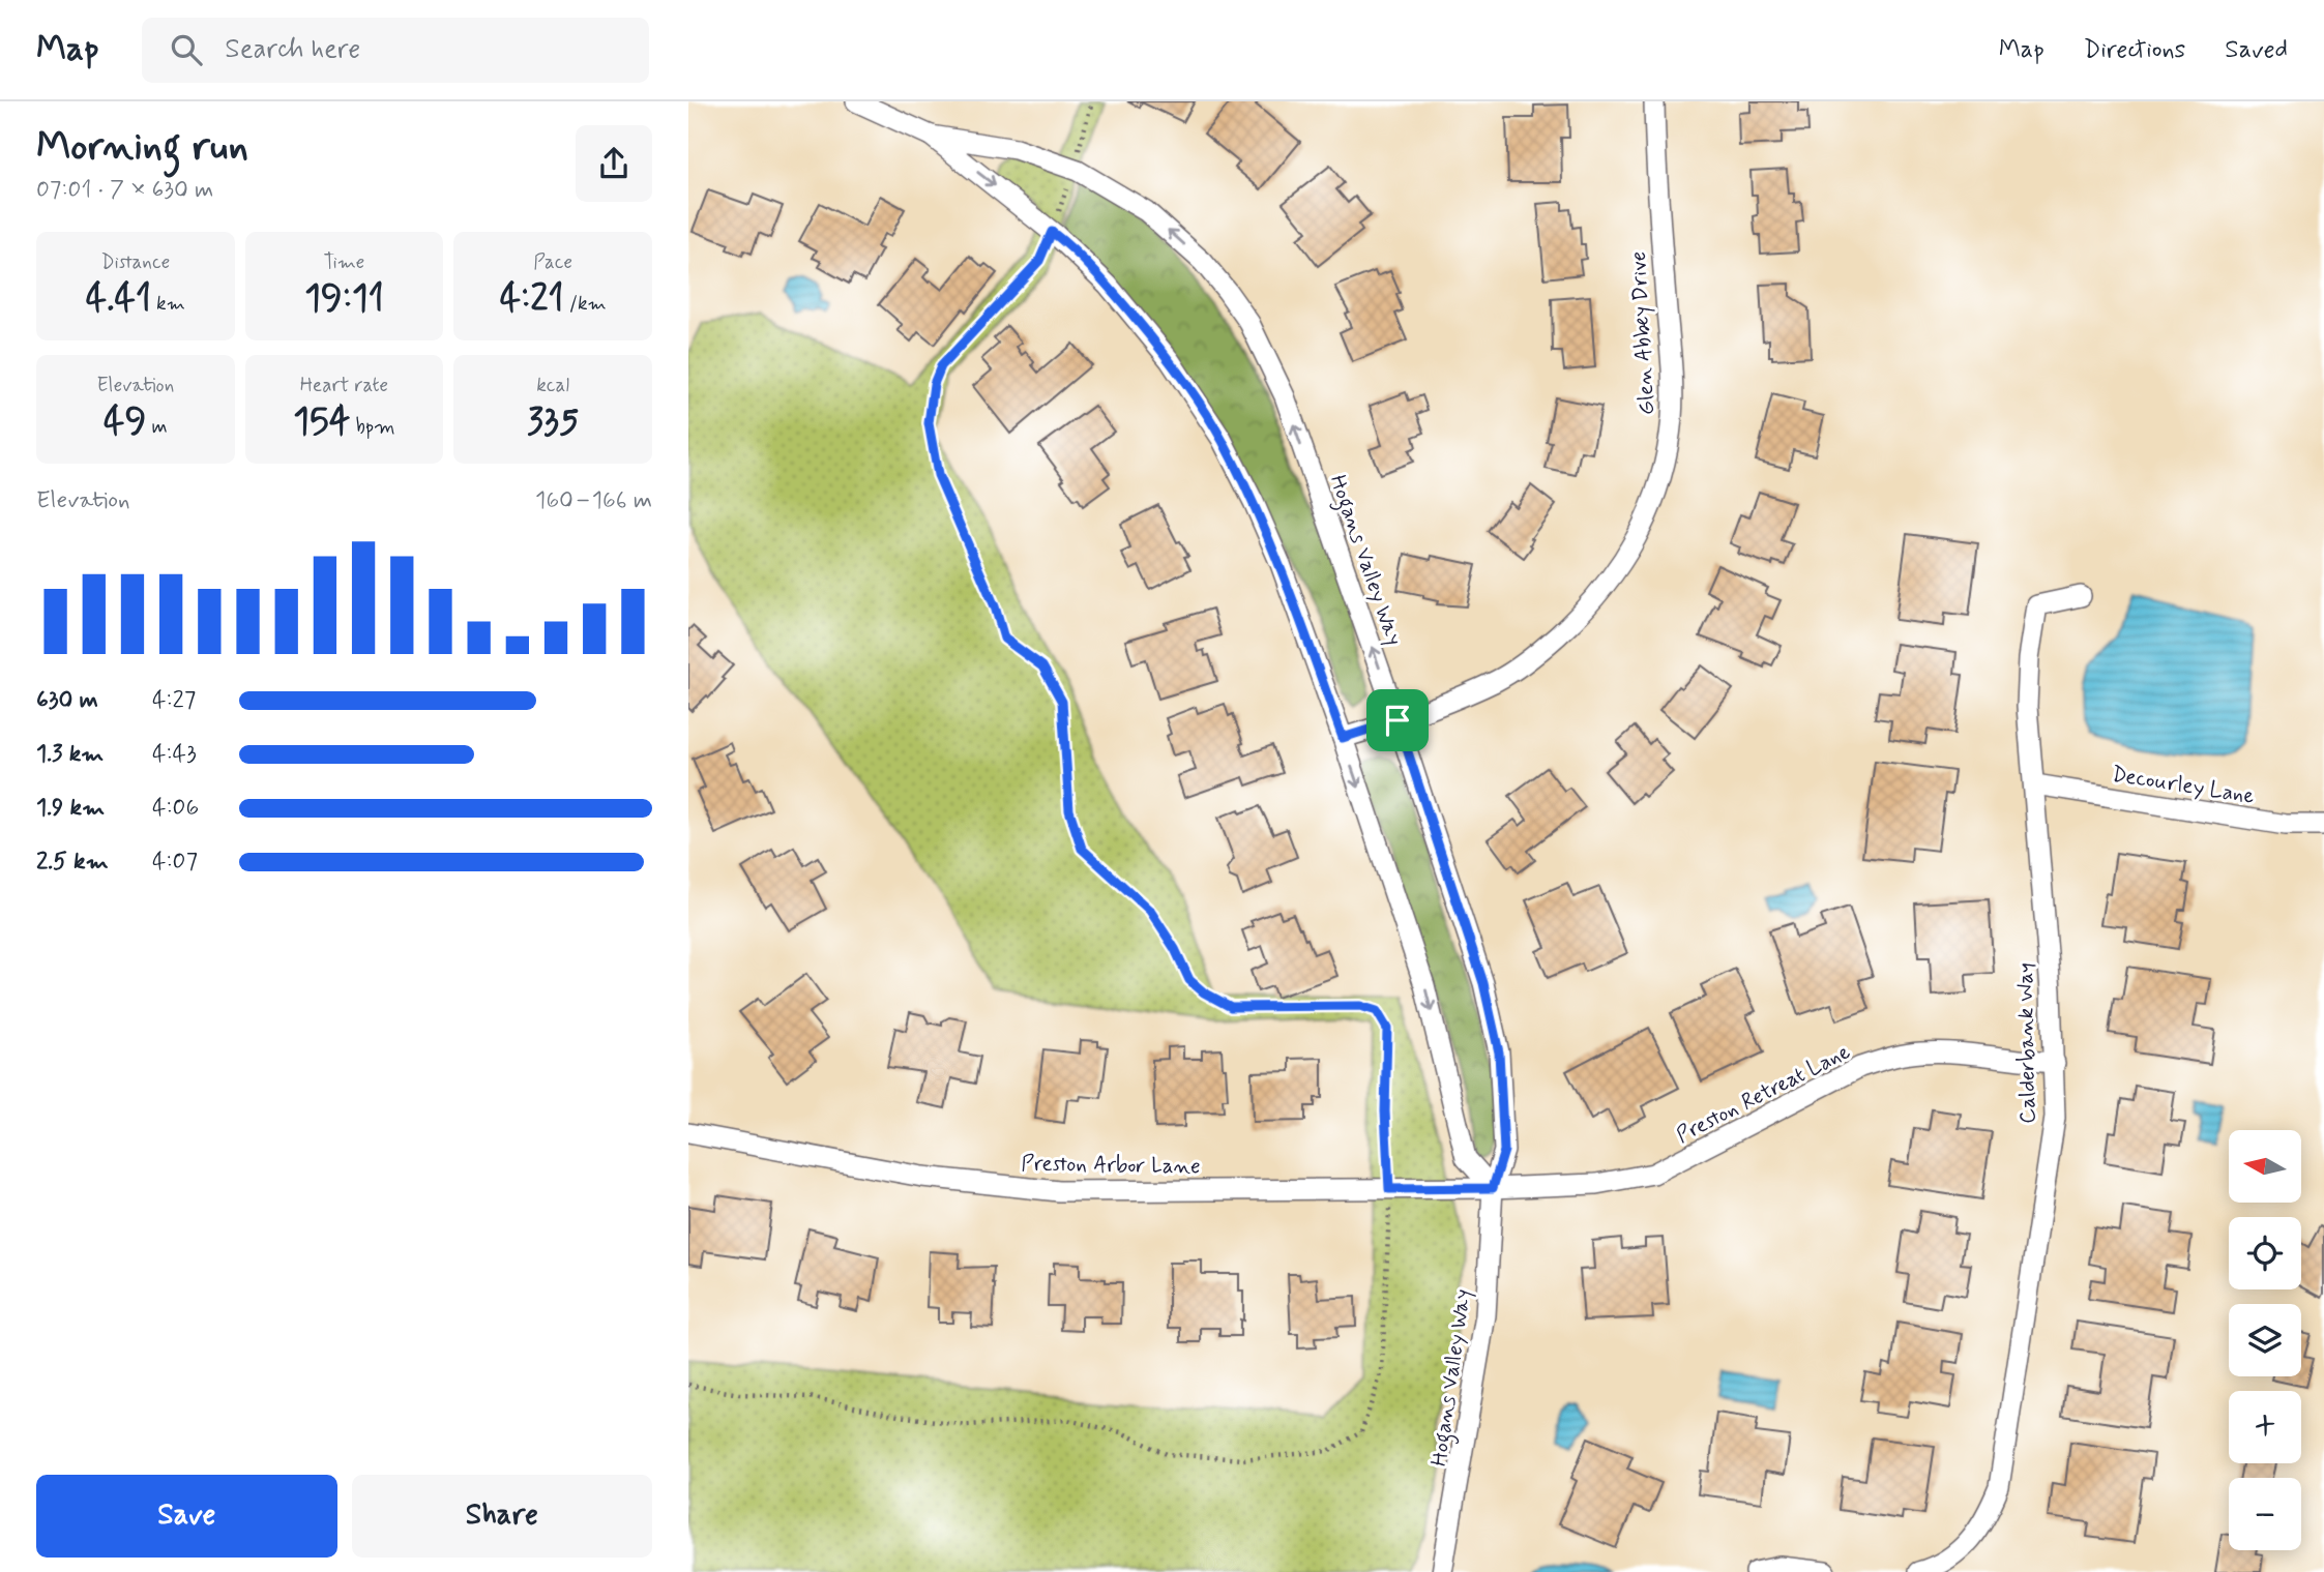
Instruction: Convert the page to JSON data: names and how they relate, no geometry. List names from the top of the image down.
{
  "streets": {
    "street": [
      "Glen Abbey Drive",
      "Hogans Valley Way",
      "Decourley Lane",
      "Calderbank Way",
      "Preston Retreat Lane",
      "Preston Arbor Lane"
    ]
  },
  "crossings": [
    ["Glen Abbey Drive", "Hogans Valley Way"],
    ["Hogans Valley Way", "Preston Retreat Lane"],
    ["Hogans Valley Way", "Preston Arbor Lane"],
    ["Decourley Lane", "Calderbank Way"],
    ["Calderbank Way", "Preston Retreat Lane"],
    ["Preston Retreat Lane", "Preston Arbor Lane"]
  ],
  "north": "left",
  "page": {
    "header": "Map",
    "search": "Search here",
    "nav": ["Map", "Directions", "Saved"],
    "heading": ["Morning run", "07:01 · 7 × 630 m"],
    "stats": [
      ["Distance", "4.41 km"],
      ["Time", "19:11"],
      ["Pace", "4:21 /km"],
      ["Elevation", "49 m"],
      ["Heart rate", "154 bpm"],
      ["kcal", "335"]
    ],
    "chart": ["Elevation", "160–166 m"],
    "list": [
      {
        "name": "630 m",
        "note": "4:27"
      },
      {
        "name": "1.3 km",
        "note": "4:43"
      },
      {
        "name": "1.9 km",
        "note": "4:06"
      },
      {
        "name": "2.5 km",
        "note": "4:07"
      }
    ],
    "map_buttons": ["+", "−"],
    "buttons": ["Save", "Share"]
  }
}
